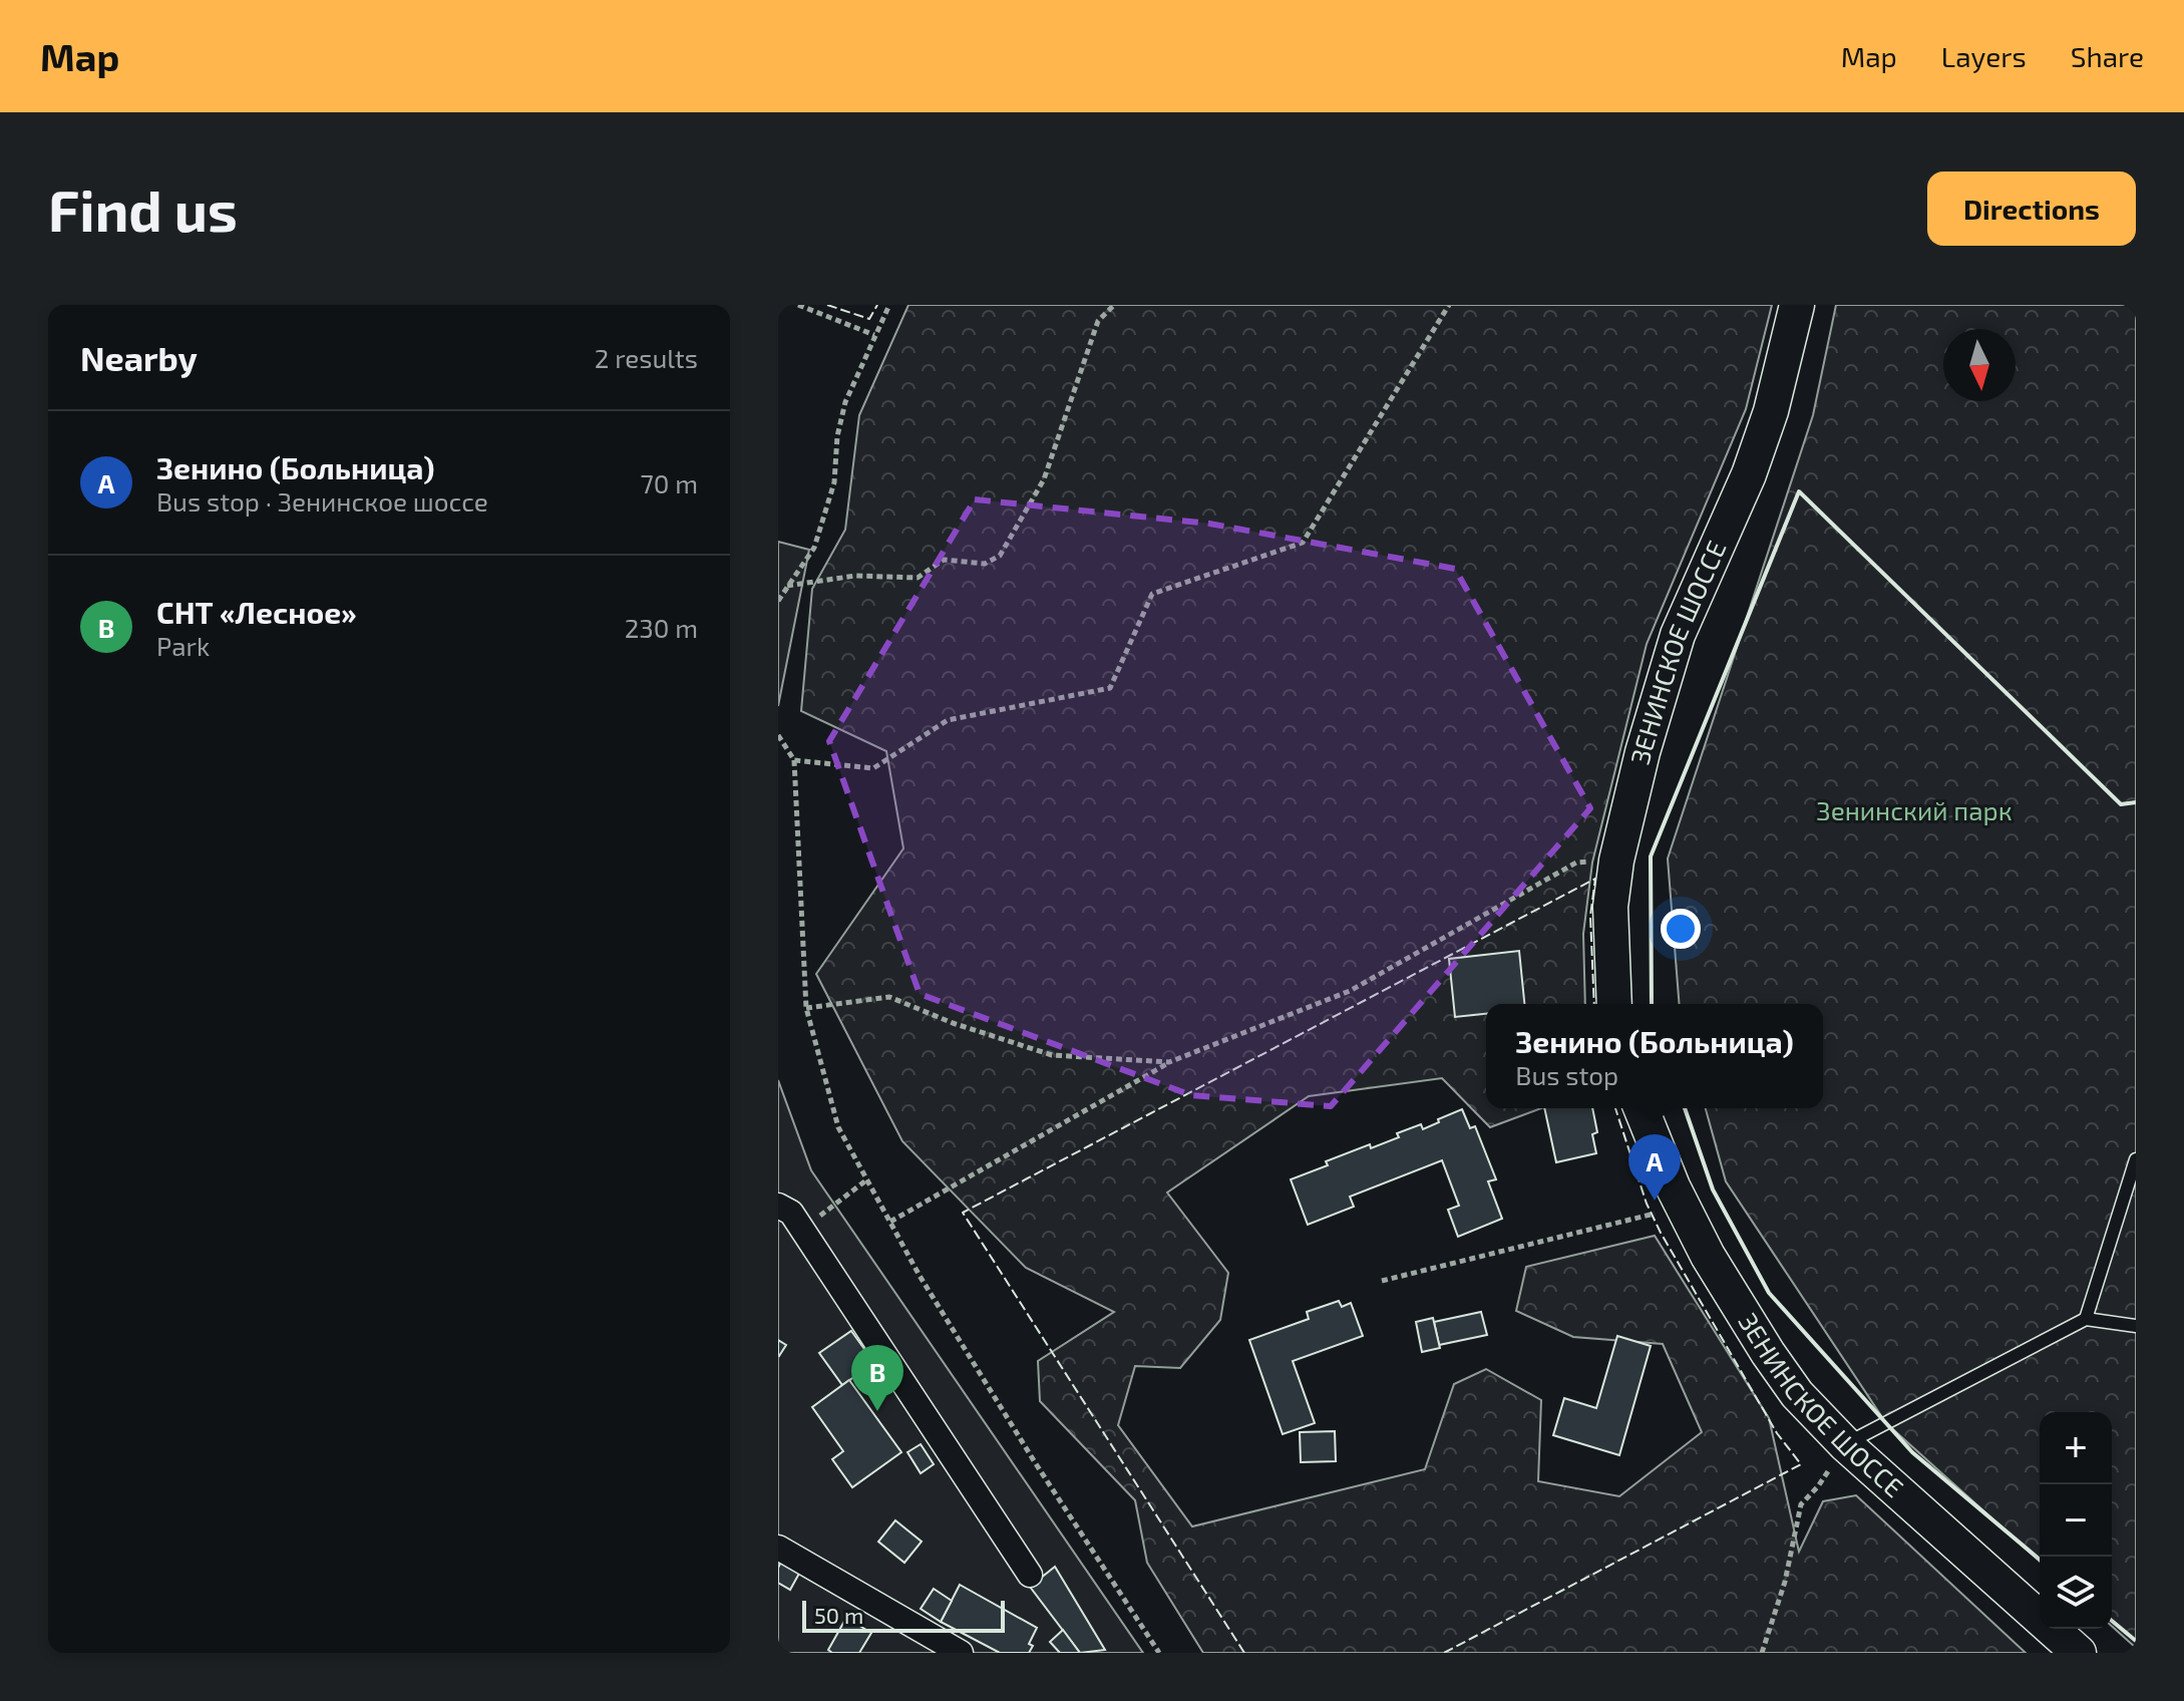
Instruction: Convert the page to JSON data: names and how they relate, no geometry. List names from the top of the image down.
{
  "streets": {
    "main road": ["ЗЕНИНСКОЕ ШОССЕ"]
  },
  "parks": ["Зенинский парк"],
  "scale_bar": "50 m",
  "north": "bottom",
  "page": {
    "header": "Map",
    "nav": ["Map", "Layers", "Share"],
    "buttons": "Directions",
    "title": "Find us",
    "heading": ["Nearby", "2 results"],
    "list": [
      {
        "mark": "A",
        "name": "Зенино (Больница)",
        "note": "Bus stop · Зенинское шоссе",
        "value": "70 m"
      },
      {
        "mark": "B",
        "name": "СНТ «Лесное»",
        "note": "Park",
        "value": "230 m"
      }
    ],
    "popup": ["Зенино (Больница)", "Bus stop"],
    "pins": ["A", "B"],
    "map_buttons": ["+", "−"],
    "scale": "50 m"
  }
}
